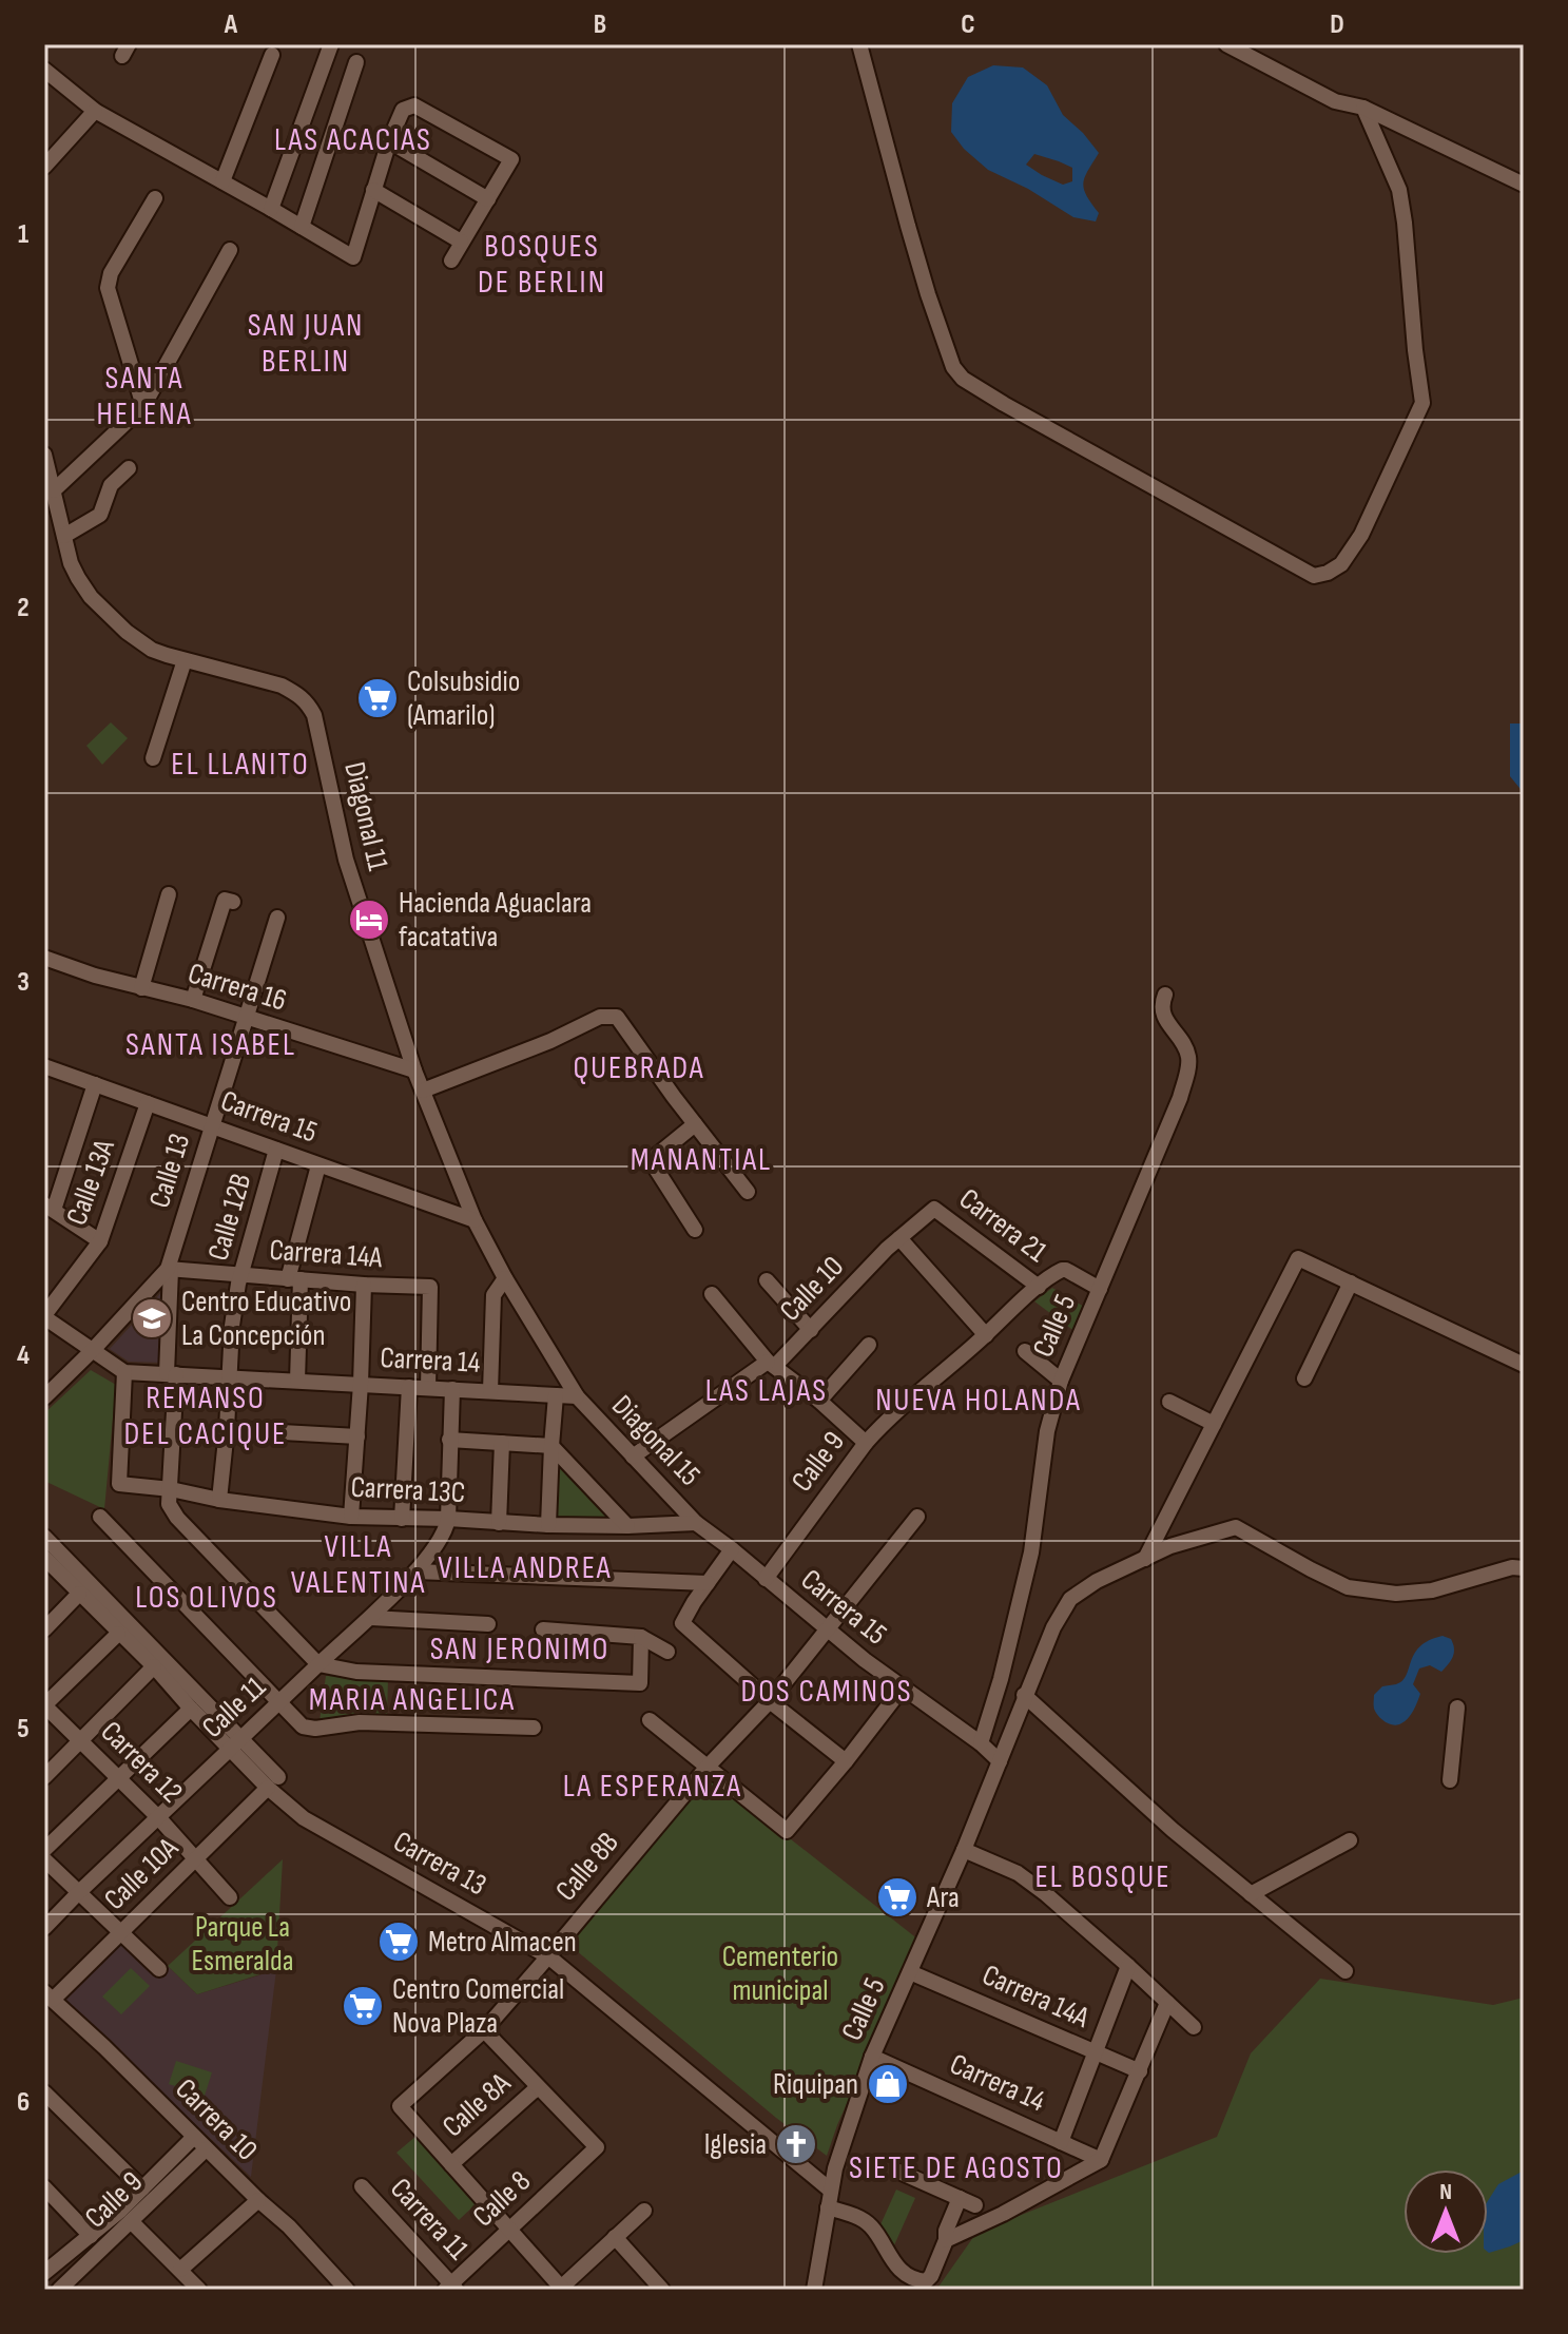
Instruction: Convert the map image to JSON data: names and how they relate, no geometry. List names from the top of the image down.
{
  "streets": {
    "street": [
      "Diagonal 11",
      "Carrera 16",
      "Carrera 15",
      "Calle 13",
      "Calle 13A",
      "Calle 12B",
      "Carrera 21",
      "Carrera 14A",
      "Calle 10",
      "Calle 5",
      "Carrera 14",
      "Diagonal 15",
      "Calle 9",
      "Carrera 13C",
      "Calle 11",
      "Carrera 12",
      "Carrera 13",
      "Calle 8B",
      "Calle 10A",
      "Calle 8A",
      "Carrera 10",
      "Calle 8",
      "Carrera 11"
    ]
  },
  "crossings": [
    ["Diagonal 11", "Carrera 16"],
    ["Diagonal 11", "Carrera 15"],
    ["Diagonal 11", "Carrera 14"],
    ["Diagonal 11", "Diagonal 15"],
    ["Carrera 16", "Calle 13"],
    ["Carrera 15", "Calle 13"],
    ["Carrera 15", "Calle 13A"],
    ["Carrera 15", "Calle 12B"],
    ["Carrera 15", "Calle 5"],
    ["Carrera 15", "Diagonal 15"],
    ["Carrera 15", "Calle 9"],
    ["Carrera 15", "Carrera 13C"],
    ["Calle 13", "Carrera 14A"],
    ["Calle 12B", "Carrera 14A"],
    ["Calle 12B", "Carrera 14"],
    ["Calle 12B", "Carrera 13C"],
    ["Carrera 21", "Calle 10"],
    ["Carrera 21", "Calle 9"],
    ["Carrera 14A", "Calle 5"],
    ["Carrera 14A", "Carrera 14"],
    ["Calle 5", "Carrera 14"],
    ["Calle 5", "Carrera 13"],
    ["Carrera 14", "Diagonal 15"],
    ["Carrera 14", "Carrera 13C"],
    ["Diagonal 15", "Carrera 13C"],
    ["Calle 9", "Carrera 10"],
    ["Carrera 13C", "Calle 11"],
    ["Calle 11", "Carrera 12"],
    ["Calle 11", "Carrera 13"],
    ["Carrera 12", "Calle 10A"],
    ["Carrera 13", "Calle 8B"],
    ["Carrera 13", "Calle 10A"],
    ["Calle 8B", "Calle 8A"],
    ["Calle 10A", "Carrera 10"],
    ["Calle 8A", "Calle 8"],
    ["Calle 8", "Carrera 11"]
  ],
  "districts": [
    "LAS ACACIAS",
    "BOSQUES DE BERLIN",
    "SAN JUAN BERLIN",
    "SANTA HELENA",
    "EL LLANITO",
    "SANTA ISABEL",
    "QUEBRADA",
    "MANANTIAL",
    "LAS LAJAS",
    "REMANSO DEL CACIQUE",
    "NUEVA HOLANDA",
    "VILLA VALENTINA",
    "VILLA ANDREA",
    "LOS OLIVOS",
    "SAN JERONIMO",
    "DOS CAMINOS",
    "MARIA ANGELICA",
    "LA ESPERANZA",
    "EL BOSQUE",
    "SIETE DE AGOSTO"
  ],
  "parks": ["Parque La Esmeralda", "Cementerio municipal"],
  "places": {
    "supermarket": [
      "Colsubsidio (Amarilo)",
      "Ara",
      "Metro Almacen",
      "Centro Comercial Nova Plaza"
    ],
    "hotel": ["Hacienda Aguaclara facatativa"],
    "school or university": ["Centro Educativo La Concepción"],
    "shop": ["Riquipan"],
    "church": ["Iglesia"]
  },
  "north": "top",
  "grid": {
    "columns": [
      "A",
      "B",
      "C",
      "D"
    ],
    "rows": [
      "1",
      "2",
      "3",
      "4",
      "5",
      "6"
    ]
  }
}
